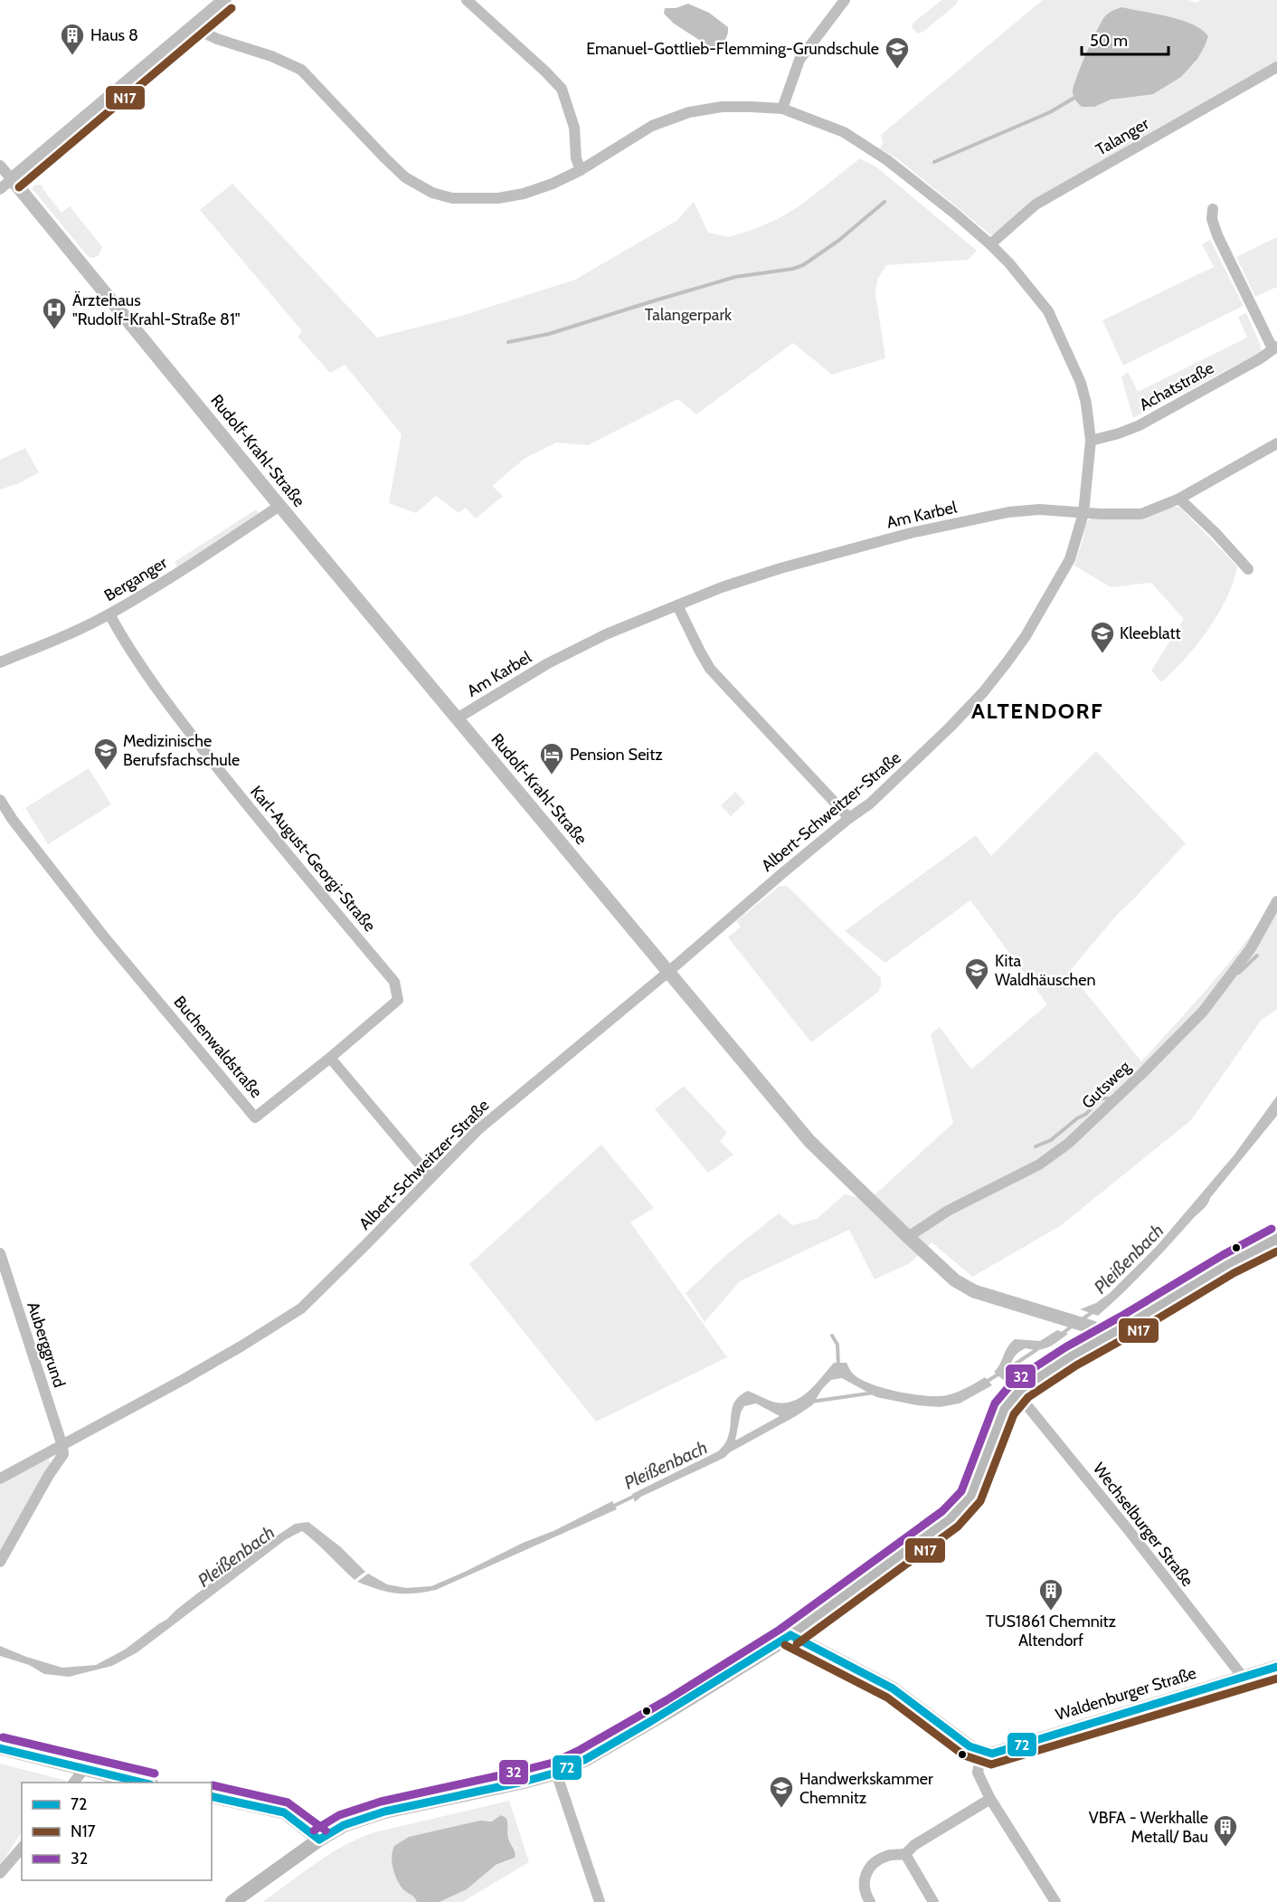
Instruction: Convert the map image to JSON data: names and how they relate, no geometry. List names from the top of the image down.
{
  "streets": {
    "street": [
      "Talanger",
      "Achatstraße",
      "Rudolf-Krahl-Straße",
      "Am Karbel",
      "Berganger",
      "Albert-Schweitzer-Straße",
      "Karl-August-Georgi-Straße",
      "Buchenwaldstraße",
      "Gutsweg",
      "Auberggrund",
      "Wechselburger Straße",
      "Waldenburger Straße"
    ]
  },
  "crossings": [
    ["Talanger", "Albert-Schweitzer-Straße"],
    ["Achatstraße", "Albert-Schweitzer-Straße"],
    ["Rudolf-Krahl-Straße", "Am Karbel"],
    ["Rudolf-Krahl-Straße", "Berganger"],
    ["Rudolf-Krahl-Straße", "Albert-Schweitzer-Straße"],
    ["Rudolf-Krahl-Straße", "Gutsweg"],
    ["Am Karbel", "Albert-Schweitzer-Straße"],
    ["Berganger", "Karl-August-Georgi-Straße"],
    ["Albert-Schweitzer-Straße", "Auberggrund"],
    ["Karl-August-Georgi-Straße", "Buchenwaldstraße"],
    ["Wechselburger Straße", "Waldenburger Straße"]
  ],
  "districts": ["ALTENDORF"],
  "water": ["Pleißenbach"],
  "parks": ["Talangerpark"],
  "places": {
    "building": ["Haus 8", "TUS1861 Chemnitz Altendorf", "VBFA - Werkhalle Metall/ Bau"],
    "school or university": [
      "Emanuel-Gottlieb-Flemming-Grundschule",
      "Kleeblatt",
      "Medizinische Berufsfachschule",
      "Kita Waldhäuschen",
      "Handwerkskammer Chemnitz"
    ],
    "hospital": ["Ärztehaus \"Rudolf-Krahl-Straße 81\""],
    "hotel": ["Pension Seitz"]
  },
  "lines": ["transit line N17", "transit line 32", "transit line 72"],
  "legend": ["72", "N17", "32"],
  "scale_bar": "50 m"
}
